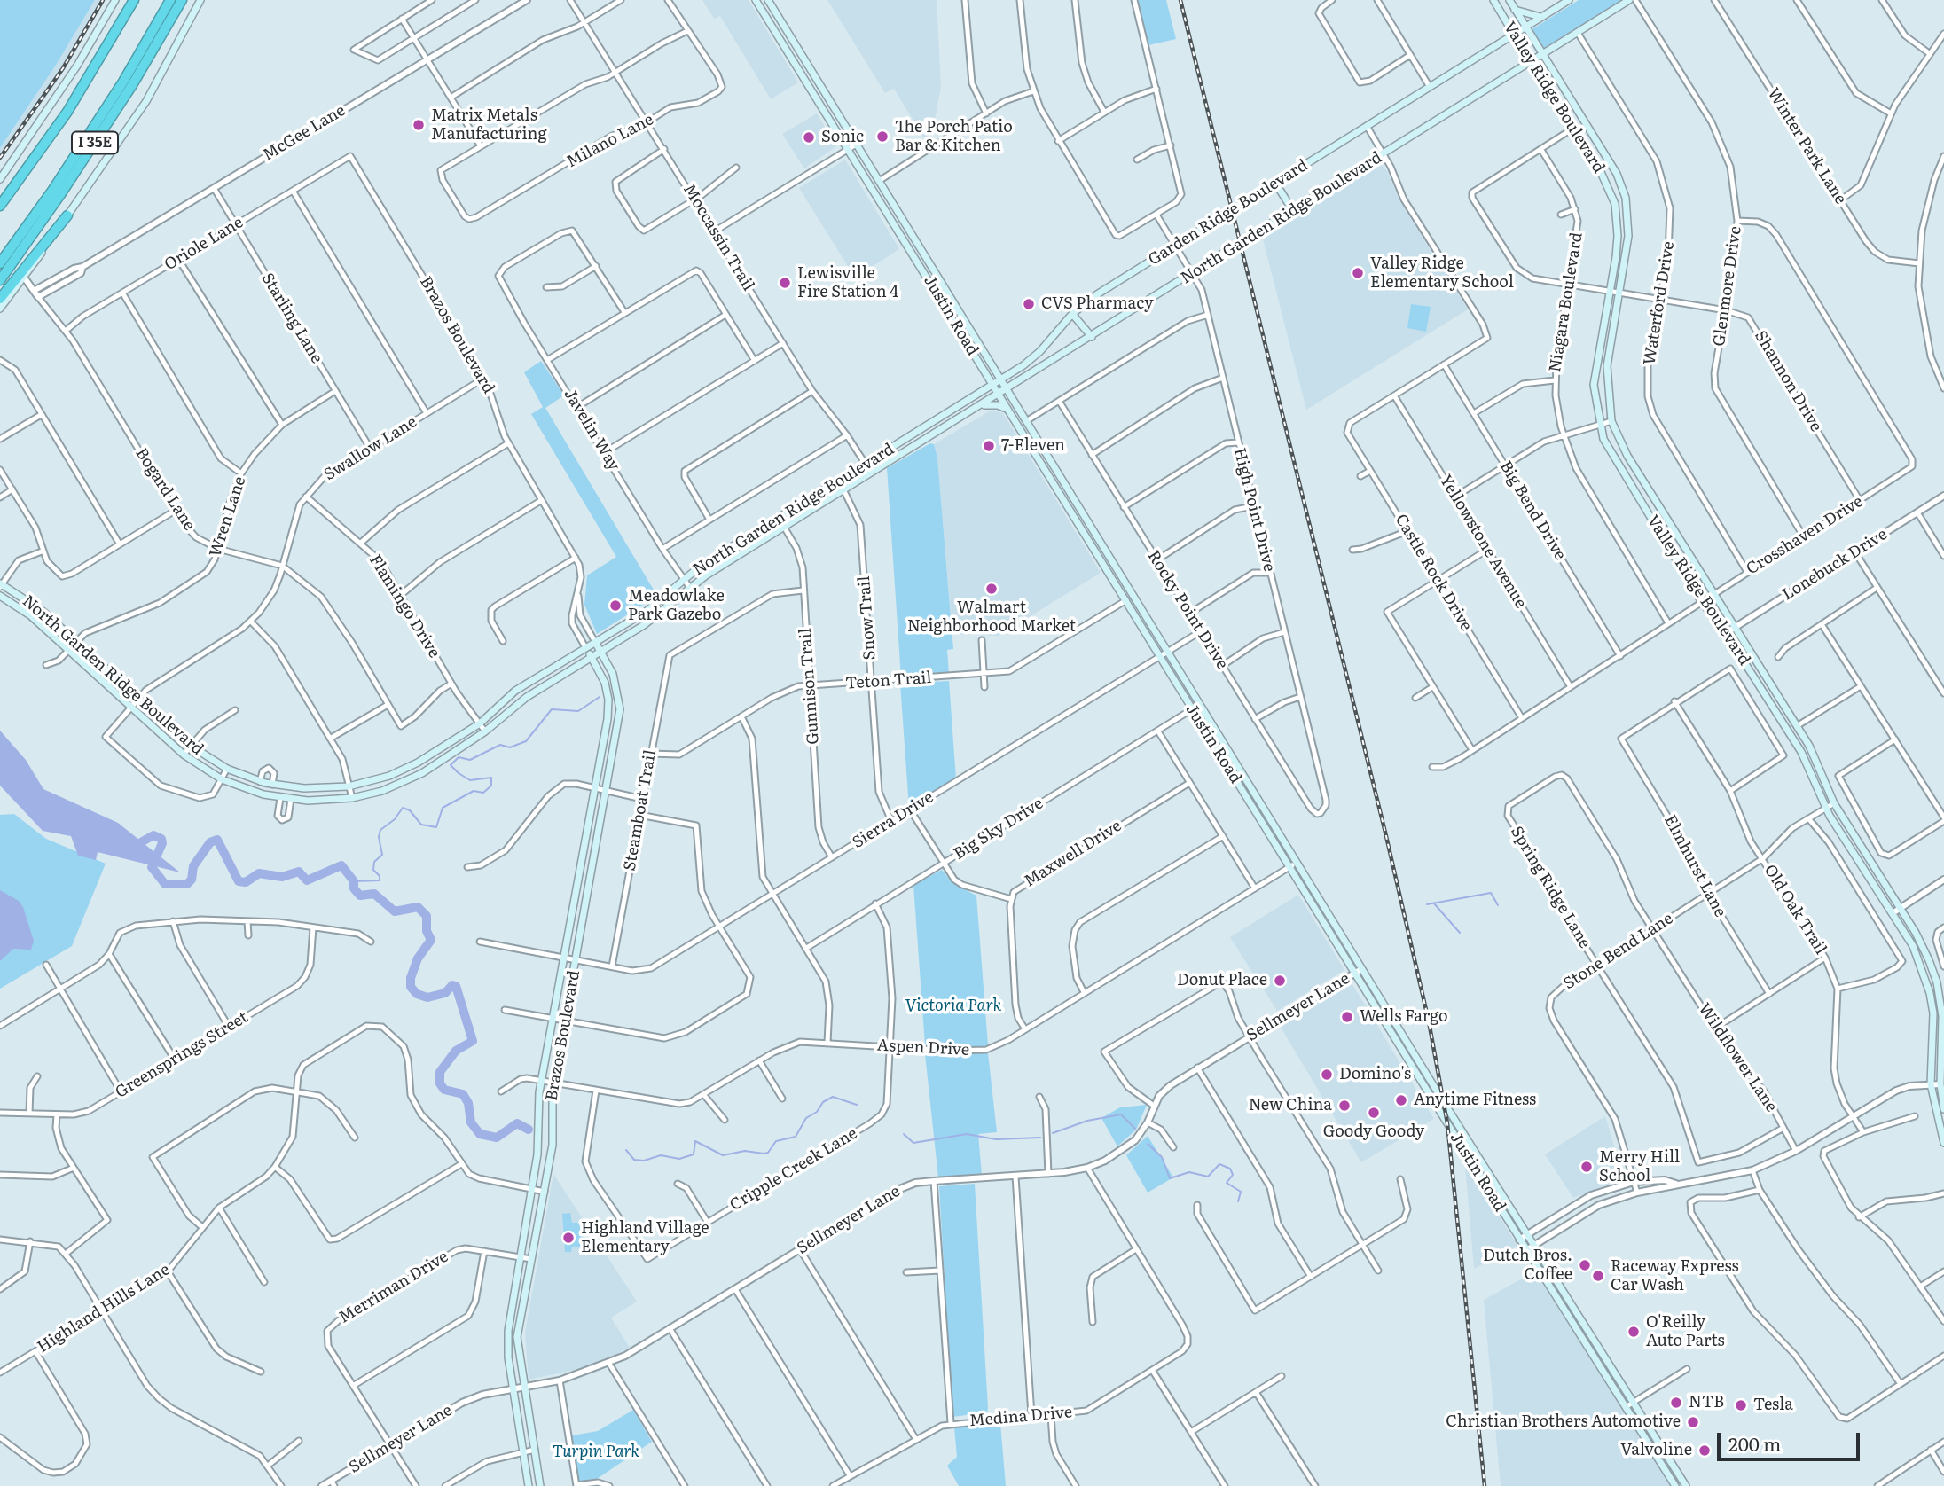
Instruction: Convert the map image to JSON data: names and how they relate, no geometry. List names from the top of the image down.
{
  "streets": {
    "highway": ["I 35E"],
    "main road": [
      "Valley Ridge Boulevard",
      "Garden Ridge Boulevard",
      "North Garden Ridge Boulevard",
      "Justin Road",
      "Brazos Boulevard"
    ],
    "street": [
      "McGee Lane",
      "Milano Lane",
      "Winter Park Lane",
      "Moccassin Trail",
      "Oriole Lane",
      "Glenmore Drive",
      "Niagara Boulevard",
      "Waterford Drive",
      "Starling Lane",
      "Shannon Drive",
      "Javelin Way",
      "Swallow Lane",
      "Bogard Lane",
      "High Point Drive",
      "Big Bend Drive",
      "Wren Lane",
      "Crosshaven Drive",
      "Yellowstone Avenue",
      "Lonebuck Drive",
      "Castle Rock Drive",
      "Flamingo Drive",
      "Rocky Point Drive",
      "Snow Trail",
      "Teton Trail",
      "Gunnison Trail",
      "Steamboat Trail",
      "Sierra Drive",
      "Big Sky Drive",
      "Maxwell Drive",
      "Elmhurst Lane",
      "Spring Ridge Lane",
      "Old Oak Trail",
      "Stone Bend Lane",
      "Sellmeyer Lane",
      "Aspen Drive",
      "Greensprings Street",
      "Wildflower Lane",
      "Cripple Creek Lane",
      "Merriman Drive",
      "Highland Hills Lane",
      "Medina Drive"
    ]
  },
  "crossings": [
    ["Valley Ridge Boulevard", "Garden Ridge Boulevard"],
    ["Valley Ridge Boulevard", "North Garden Ridge Boulevard"],
    ["Valley Ridge Boulevard", "Shannon Drive"],
    ["Valley Ridge Boulevard", "Crosshaven Drive"],
    ["Valley Ridge Boulevard", "Lonebuck Drive"],
    ["Valley Ridge Boulevard", "Stone Bend Lane"],
    ["McGee Lane", "Starling Lane"],
    ["McGee Lane", "Bogard Lane"],
    ["Milano Lane", "Moccassin Trail"],
    ["Garden Ridge Boulevard", "North Garden Ridge Boulevard"],
    ["Garden Ridge Boulevard", "Justin Road"],
    ["Garden Ridge Boulevard", "High Point Drive"],
    ["North Garden Ridge Boulevard", "Moccassin Trail"],
    ["North Garden Ridge Boulevard", "Waterford Drive"],
    ["North Garden Ridge Boulevard", "Justin Road"],
    ["North Garden Ridge Boulevard", "Brazos Boulevard"],
    ["North Garden Ridge Boulevard", "Javelin Way"],
    ["North Garden Ridge Boulevard", "Swallow Lane"],
    ["North Garden Ridge Boulevard", "High Point Drive"],
    ["North Garden Ridge Boulevard", "Wren Lane"],
    ["North Garden Ridge Boulevard", "Flamingo Drive"],
    ["North Garden Ridge Boulevard", "Gunnison Trail"],
    ["Oriole Lane", "Starling Lane"],
    ["Oriole Lane", "Brazos Boulevard"],
    ["Oriole Lane", "Bogard Lane"],
    ["Glenmore Drive", "Shannon Drive"],
    ["Glenmore Drive", "Crosshaven Drive"],
    ["Niagara Boulevard", "Shannon Drive"],
    ["Niagara Boulevard", "Crosshaven Drive"],
    ["Waterford Drive", "Shannon Drive"],
    ["Waterford Drive", "Crosshaven Drive"],
    ["Justin Road", "Teton Trail"],
    ["Justin Road", "Sierra Drive"],
    ["Justin Road", "Big Sky Drive"],
    ["Justin Road", "Sellmeyer Lane"],
    ["Justin Road", "Aspen Drive"],
    ["Starling Lane", "Swallow Lane"],
    ["Starling Lane", "Wren Lane"],
    ["Brazos Boulevard", "Swallow Lane"],
    ["Brazos Boulevard", "Sierra Drive"],
    ["Brazos Boulevard", "Sellmeyer Lane"],
    ["Brazos Boulevard", "Aspen Drive"],
    ["Brazos Boulevard", "Merriman Drive"],
    ["Brazos Boulevard", "Highland Hills Lane"],
    ["Shannon Drive", "Crosshaven Drive"],
    ["Swallow Lane", "Bogard Lane"],
    ["Swallow Lane", "Flamingo Drive"],
    ["Bogard Lane", "Wren Lane"],
    ["Bogard Lane", "Flamingo Drive"],
    ["High Point Drive", "Rocky Point Drive"],
    ["Big Bend Drive", "Crosshaven Drive"],
    ["Crosshaven Drive", "Yellowstone Avenue"],
    ["Crosshaven Drive", "Castle Rock Drive"],
    ["Yellowstone Avenue", "Castle Rock Drive"],
    ["Rocky Point Drive", "Sierra Drive"],
    ["Snow Trail", "Teton Trail"],
    ["Snow Trail", "Sierra Drive"],
    ["Teton Trail", "Gunnison Trail"],
    ["Teton Trail", "Steamboat Trail"],
    ["Gunnison Trail", "Steamboat Trail"],
    ["Gunnison Trail", "Sierra Drive"],
    ["Steamboat Trail", "Sierra Drive"],
    ["Big Sky Drive", "Cripple Creek Lane"],
    ["Maxwell Drive", "Aspen Drive"],
    ["Elmhurst Lane", "Old Oak Trail"],
    ["Elmhurst Lane", "Stone Bend Lane"],
    ["Spring Ridge Lane", "Stone Bend Lane"],
    ["Spring Ridge Lane", "Wildflower Lane"],
    ["Old Oak Trail", "Stone Bend Lane"],
    ["Stone Bend Lane", "Wildflower Lane"],
    ["Sellmeyer Lane", "Merriman Drive"],
    ["Sellmeyer Lane", "Medina Drive"],
    ["Aspen Drive", "Cripple Creek Lane"]
  ],
  "parks": ["Victoria Park", "Turpin Park"],
  "places": [
    "Matrix Metals Manufacturing",
    "The Porch Patio Bar & Kitchen",
    "Sonic",
    "Valley Ridge Elementary School",
    "Lewisville Fire Station 4",
    "CVS Pharmacy",
    "7-Eleven",
    "Walmart Neighborhood Market",
    "Meadowlake Park Gazebo",
    "Donut Place",
    "Wells Fargo",
    "Domino's",
    "Anytime Fitness",
    "New China",
    "Goody Goody",
    "Merry Hill School",
    "Highland Village Elementary",
    "Dutch Bros. Coffee",
    "Raceway Express Car Wash",
    "O'Reilly Auto Parts",
    "NTB",
    "Tesla",
    "Christian Brothers Automotive",
    "Valvoline"
  ],
  "scale_bar": "200 m"
}
